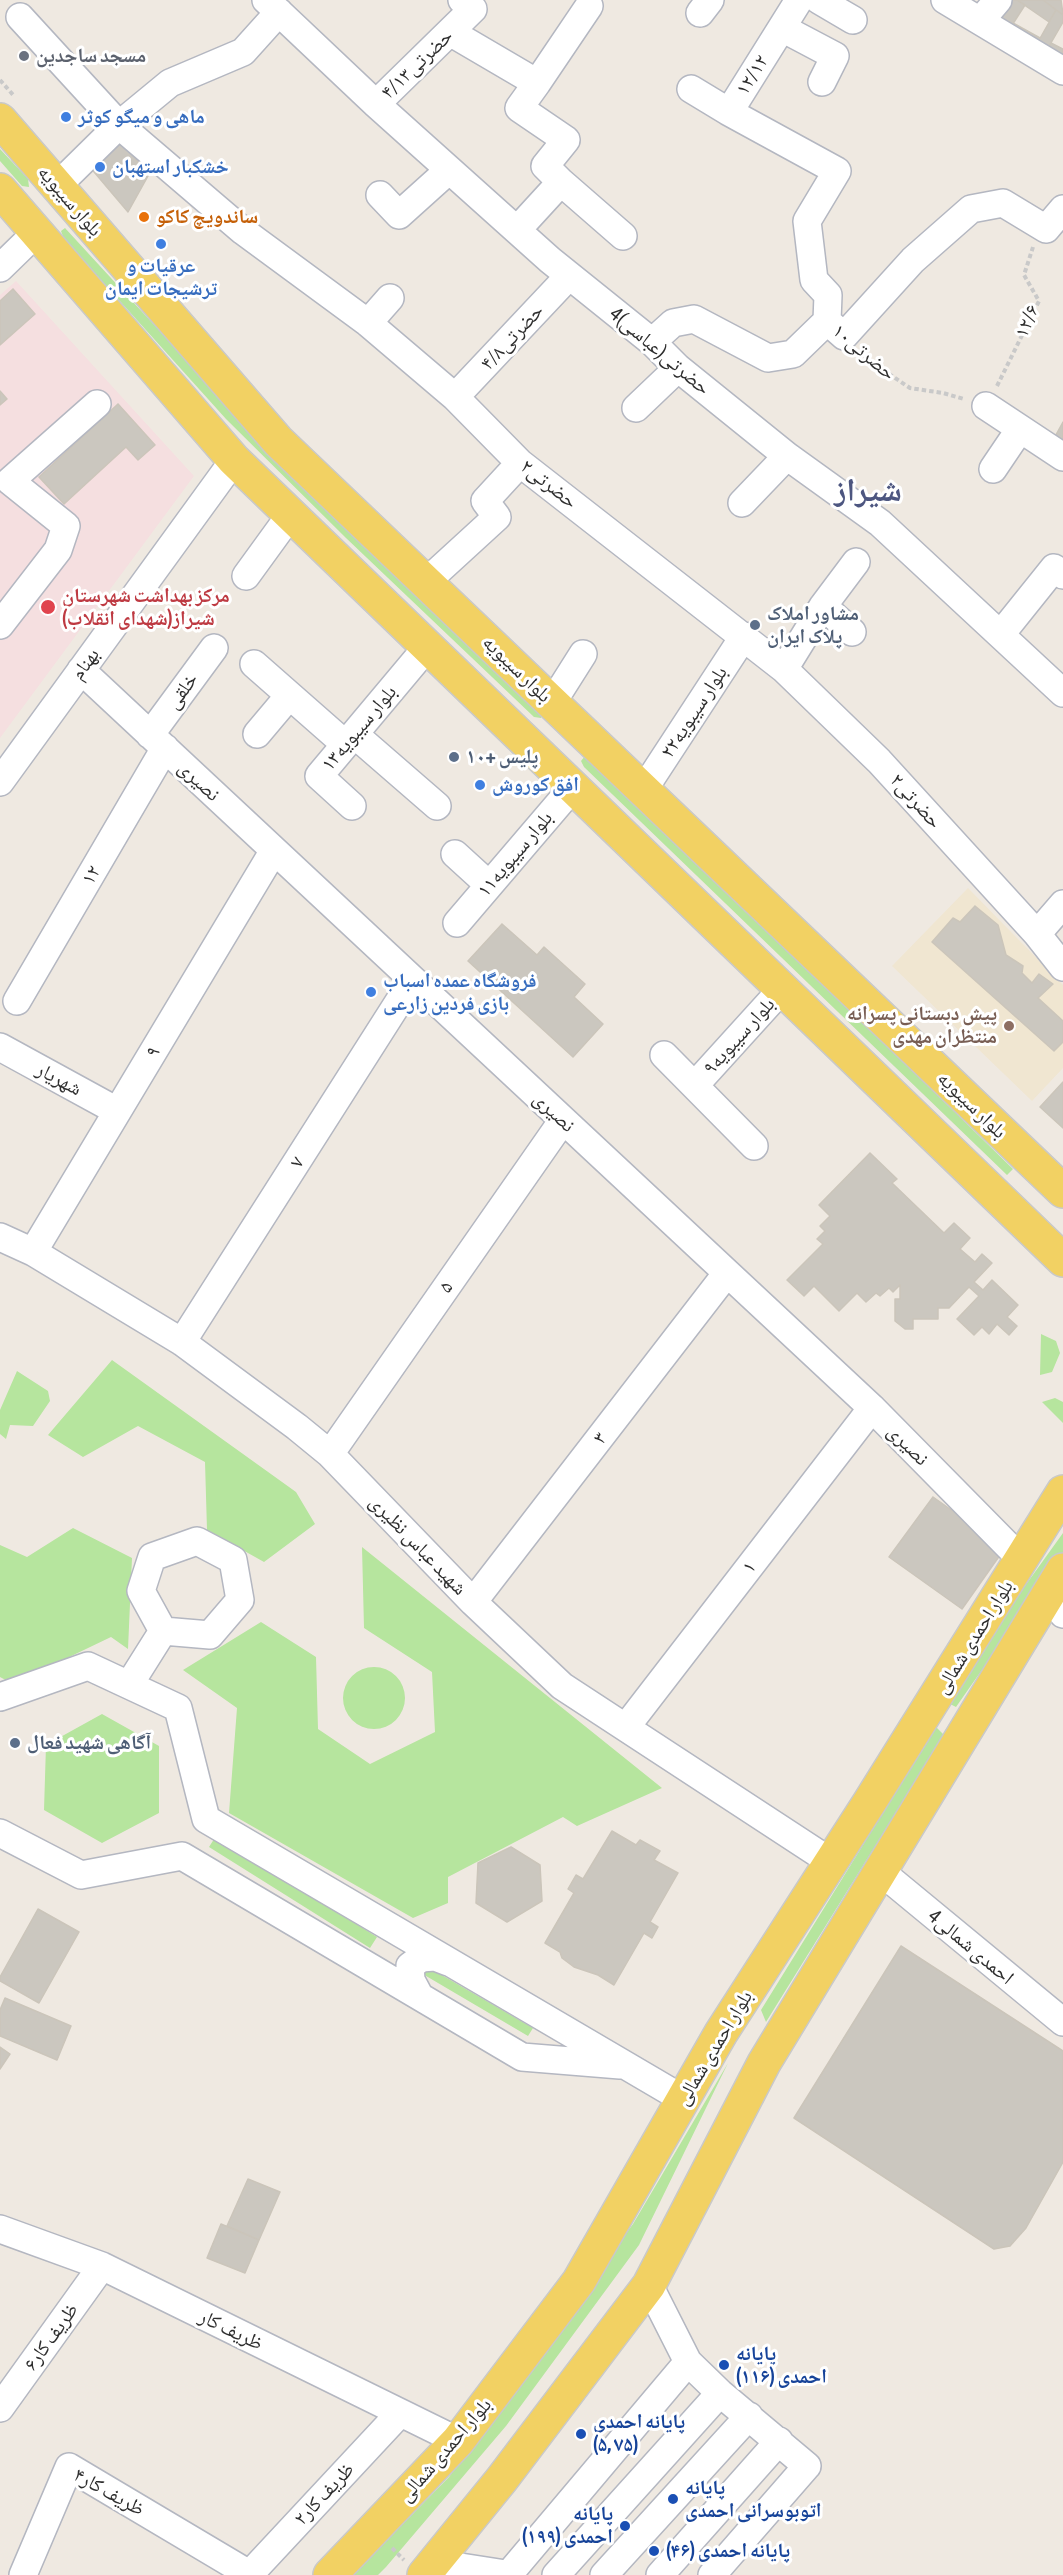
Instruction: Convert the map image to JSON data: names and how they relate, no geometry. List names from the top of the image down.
{
  "streets": {
    "main road": ["بلوار سیبویه", "بلوار احمدی شمالی"],
    "street": [
      "حضرتی۴/۱۳",
      "۱۲/۱۲",
      "حضرتی۴/۸",
      "4حضرتی(عباسی)",
      "حضرتی۲",
      "بهنام",
      "خلقی",
      "بلوار سیبویه۲۲",
      "بلوار سیبویه۱۳",
      "نصیری",
      "بلوار سیبویه۱۱",
      "۱۲",
      "بلوار سیبویه۹",
      "۹",
      "شهریار",
      "۷",
      "۵",
      "۳",
      "شهید عباس نظیری",
      "۱",
      "4احمدی شمالی",
      "ظریف کار",
      "ظریف کار۶",
      "ظریف کار۴",
      "۲ظریف کار"
    ],
    "path": ["۱۲/۶", "حضرتی۱۰"]
  },
  "crossings": [
    ["حضرتی۴/۱۳", "4حضرتی(عباسی)"],
    ["بلوار سیبویه", "بلوار سیبویه۲۲"],
    ["۱۲/۶", "حضرتی۱۰"],
    ["حضرتی۴/۸", "4حضرتی(عباسی)"],
    ["حضرتی۴/۸", "حضرتی۲"],
    ["حضرتی۲", "بلوار سیبویه۲۲"],
    ["بهنام", "نصیری"],
    ["خلقی", "نصیری"],
    ["خلقی", "۱۲"],
    ["نصیری", "۱۲"],
    ["نصیری", "۹"],
    ["نصیری", "۷"],
    ["نصیری", "۵"],
    ["نصیری", "۳"],
    ["نصیری", "۱"],
    ["نصیری", "بلوار احمدی شمالی"],
    ["۹", "شهریار"],
    ["۹", "شهید عباس نظیری"],
    ["۷", "شهید عباس نظیری"],
    ["۵", "شهید عباس نظیری"],
    ["۳", "شهید عباس نظیری"],
    ["شهید عباس نظیری", "۱"],
    ["شهید عباس نظیری", "بلوار احمدی شمالی"],
    ["بلوار احمدی شمالی", "4احمدی شمالی"],
    ["بلوار احمدی شمالی", "ظریف کار"],
    ["ظریف کار", "ظریف کار۶"],
    ["ظریف کار", "۲ظریف کار"],
    ["ظریف کار۴", "۲ظریف کار"]
  ],
  "districts": ["شیراز"],
  "places": [
    "مسجد ساجدین",
    "ماهی و میگو کوثر",
    "خشکبار استهبان",
    "ساندویچ کاکو",
    "عرقیات و ترشیجات ایمان",
    "مرکز بهداشت شهرستان شیراز(شهدای انقلاب)",
    "مشاور املاک پلاک ایران",
    "پلیس +۱۰",
    "افق کوروش",
    "فروشگاه عمده اسباب بازی فردین زارعی",
    "پیش دبستانی پسرانه منتظران مهدی",
    "آگاهی شهید فعال",
    "پایانه احمدی (۱۱۶)",
    "پایانه احمدی (۵, ۷۵)",
    "پایانه اتوبوسرانی احمدی",
    "پایانه احمدی (۱۹۹)",
    "پایانه احمدی (۴۶)"
  ]
}
